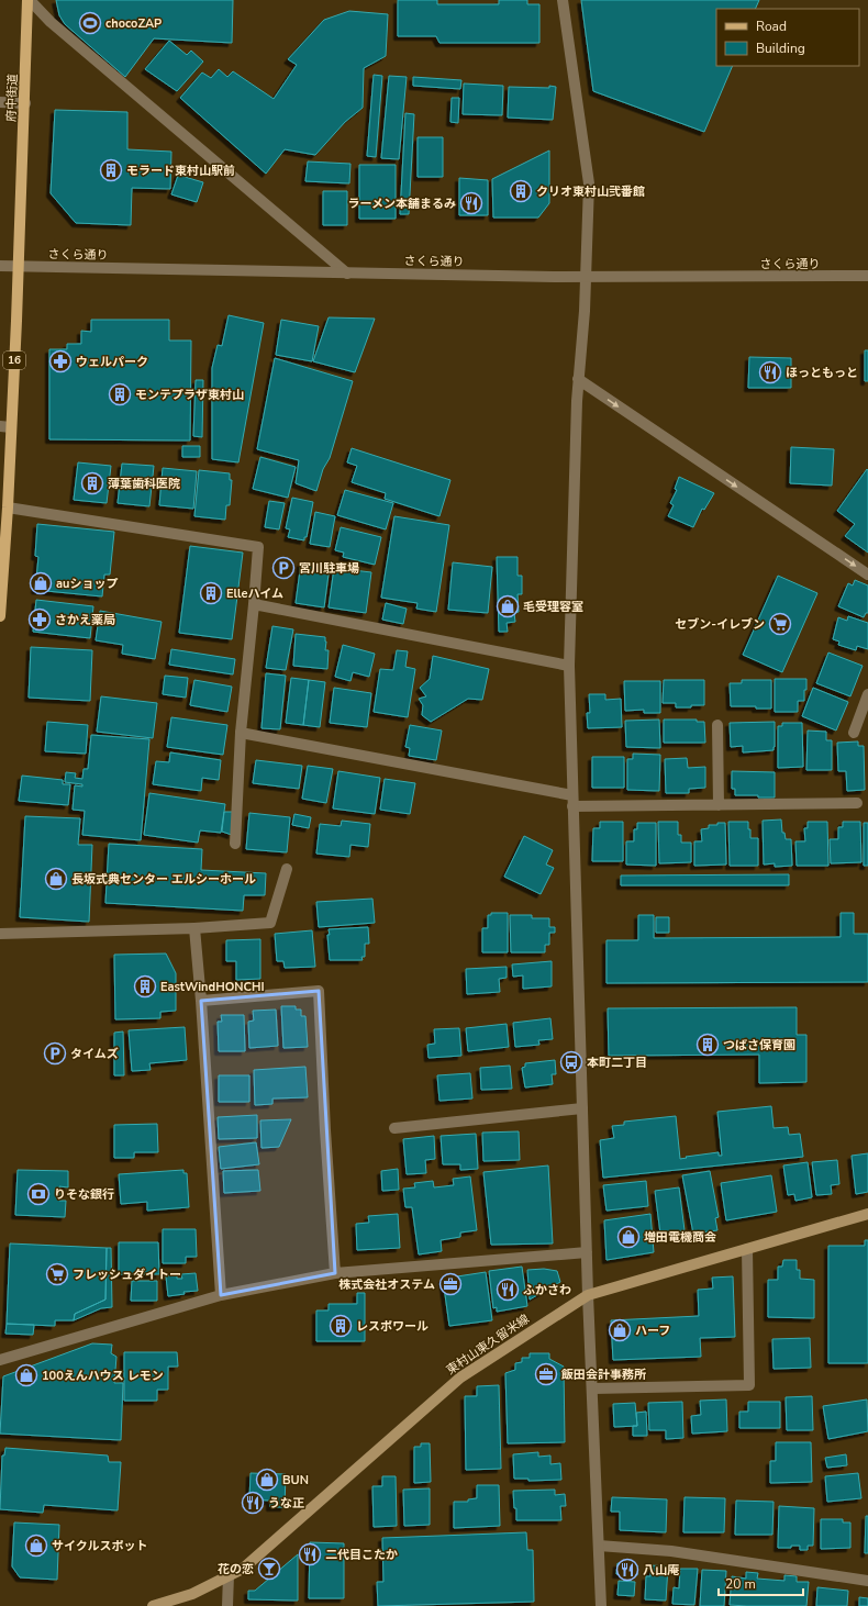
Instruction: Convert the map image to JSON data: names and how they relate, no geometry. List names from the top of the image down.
{
  "streets": {
    "main road": ["府中街道", "16", "東村山東久留米線"],
    "street": ["さくら通り"]
  },
  "crossings": [
    ["府中街道", "さくら通り"]
  ],
  "places": {
    "sports": ["chocoZAP"],
    "building": [
      "モラード東村山駅前",
      "クリオ東村山弐番館",
      "モンテプラザ東村山",
      "薄葉歯科医院",
      "Elleハイム",
      "EastWindHONCHI",
      "つばさ保育園",
      "レスポワール"
    ],
    "restaurant": [
      "ラーメン本舗まるみ",
      "ほっともっと",
      "ふかさわ",
      "うな正",
      "二代目こたか",
      "八山庵"
    ],
    "pharmacy": ["ウェルパーク", "さかえ薬局"],
    "parking": ["宮川駐車場", "タイムズ"],
    "shop": [
      "auショップ",
      "毛受理容室",
      "長坂式典センター エルシーホール",
      "増田電機商会",
      "ハーフ",
      "100えんハウス レモン",
      "BUN",
      "サイクルスポット"
    ],
    "supermarket": ["セブン-イレブン", "フレッシュダイトー"],
    "bus stop": ["本町二丁目"],
    "bank": ["りそな銀行"],
    "office": ["株式会社オステム", "飯田会計事務所"],
    "bar": ["花の恋"]
  },
  "legend": ["Road", "Building"],
  "scale_bar": "20 m"
}
